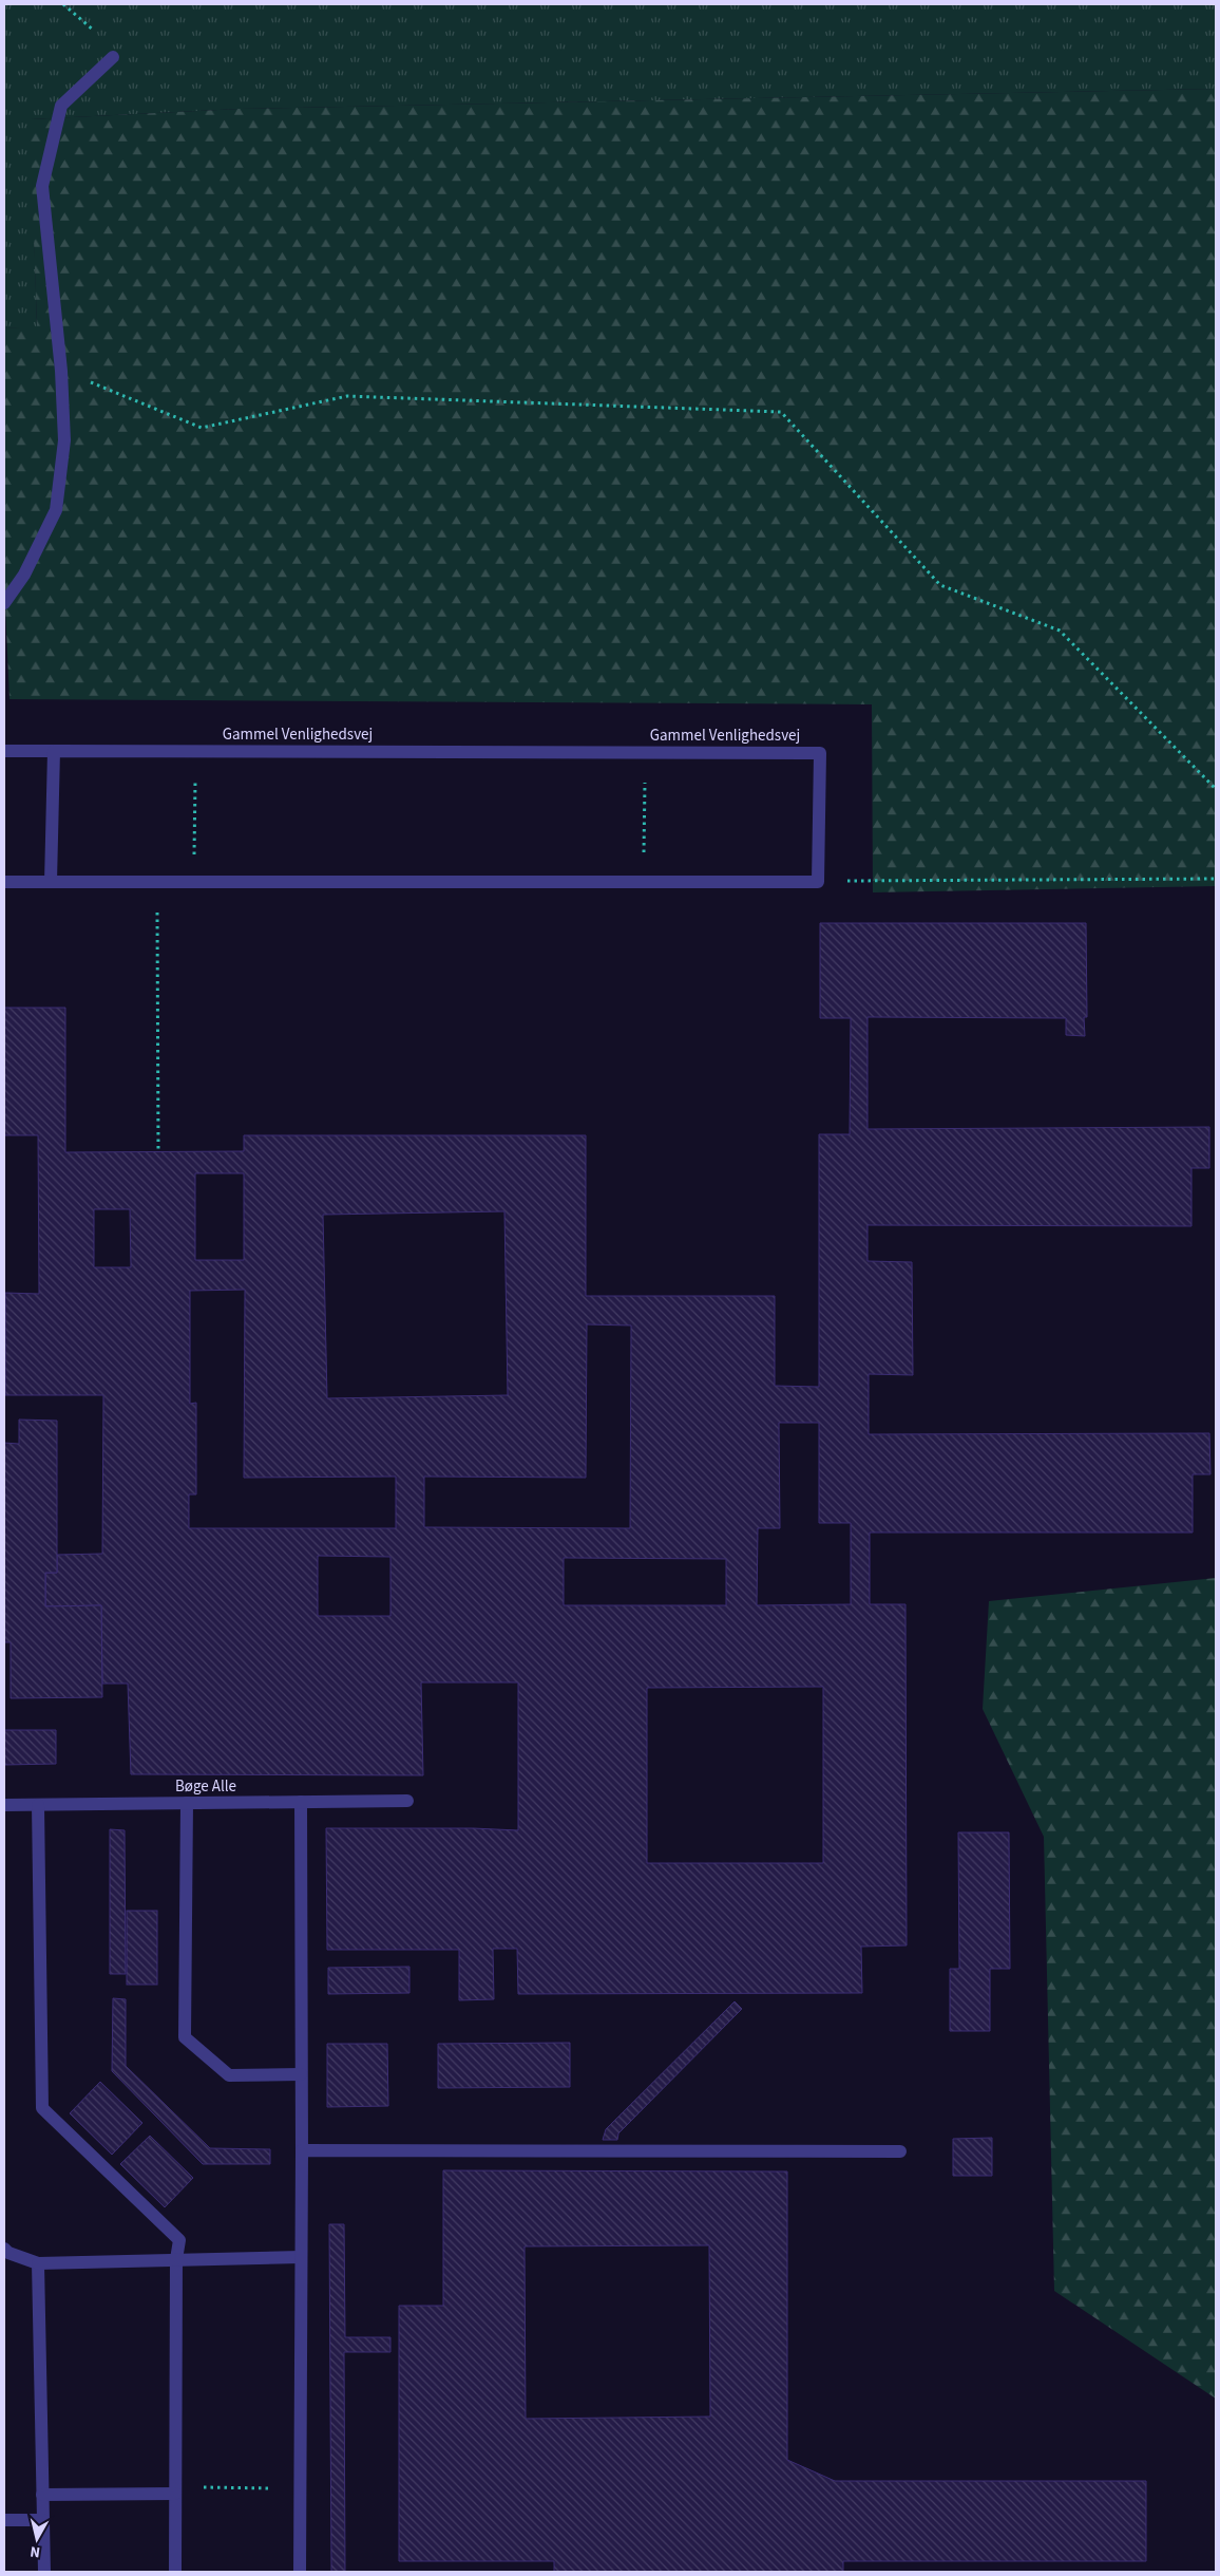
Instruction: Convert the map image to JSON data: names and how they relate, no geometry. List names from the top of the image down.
{
  "streets": {
    "street": ["Gammel Venlighedsvej", "Bøge Alle"]
  },
  "north": "bottom"
}
